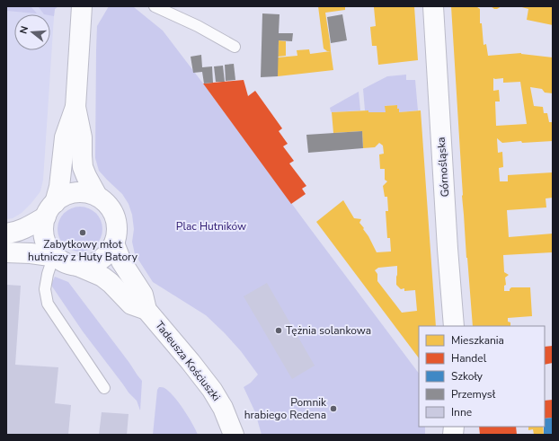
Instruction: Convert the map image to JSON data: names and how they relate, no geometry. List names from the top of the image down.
{
  "streets": {
    "street": ["Górnośląska", "Tadeusza Kościuszki"]
  },
  "parks": ["Plac Hutników"],
  "places": ["Zabytkowy młot hutniczy z Huty Batory", "Tężnia solankowa", "Pomnik hrabiego Redena"],
  "legend": [
    "Mieszkania",
    "Handel",
    "Szkoły",
    "Przemysł",
    "Inne"
  ],
  "north": "left"
}
